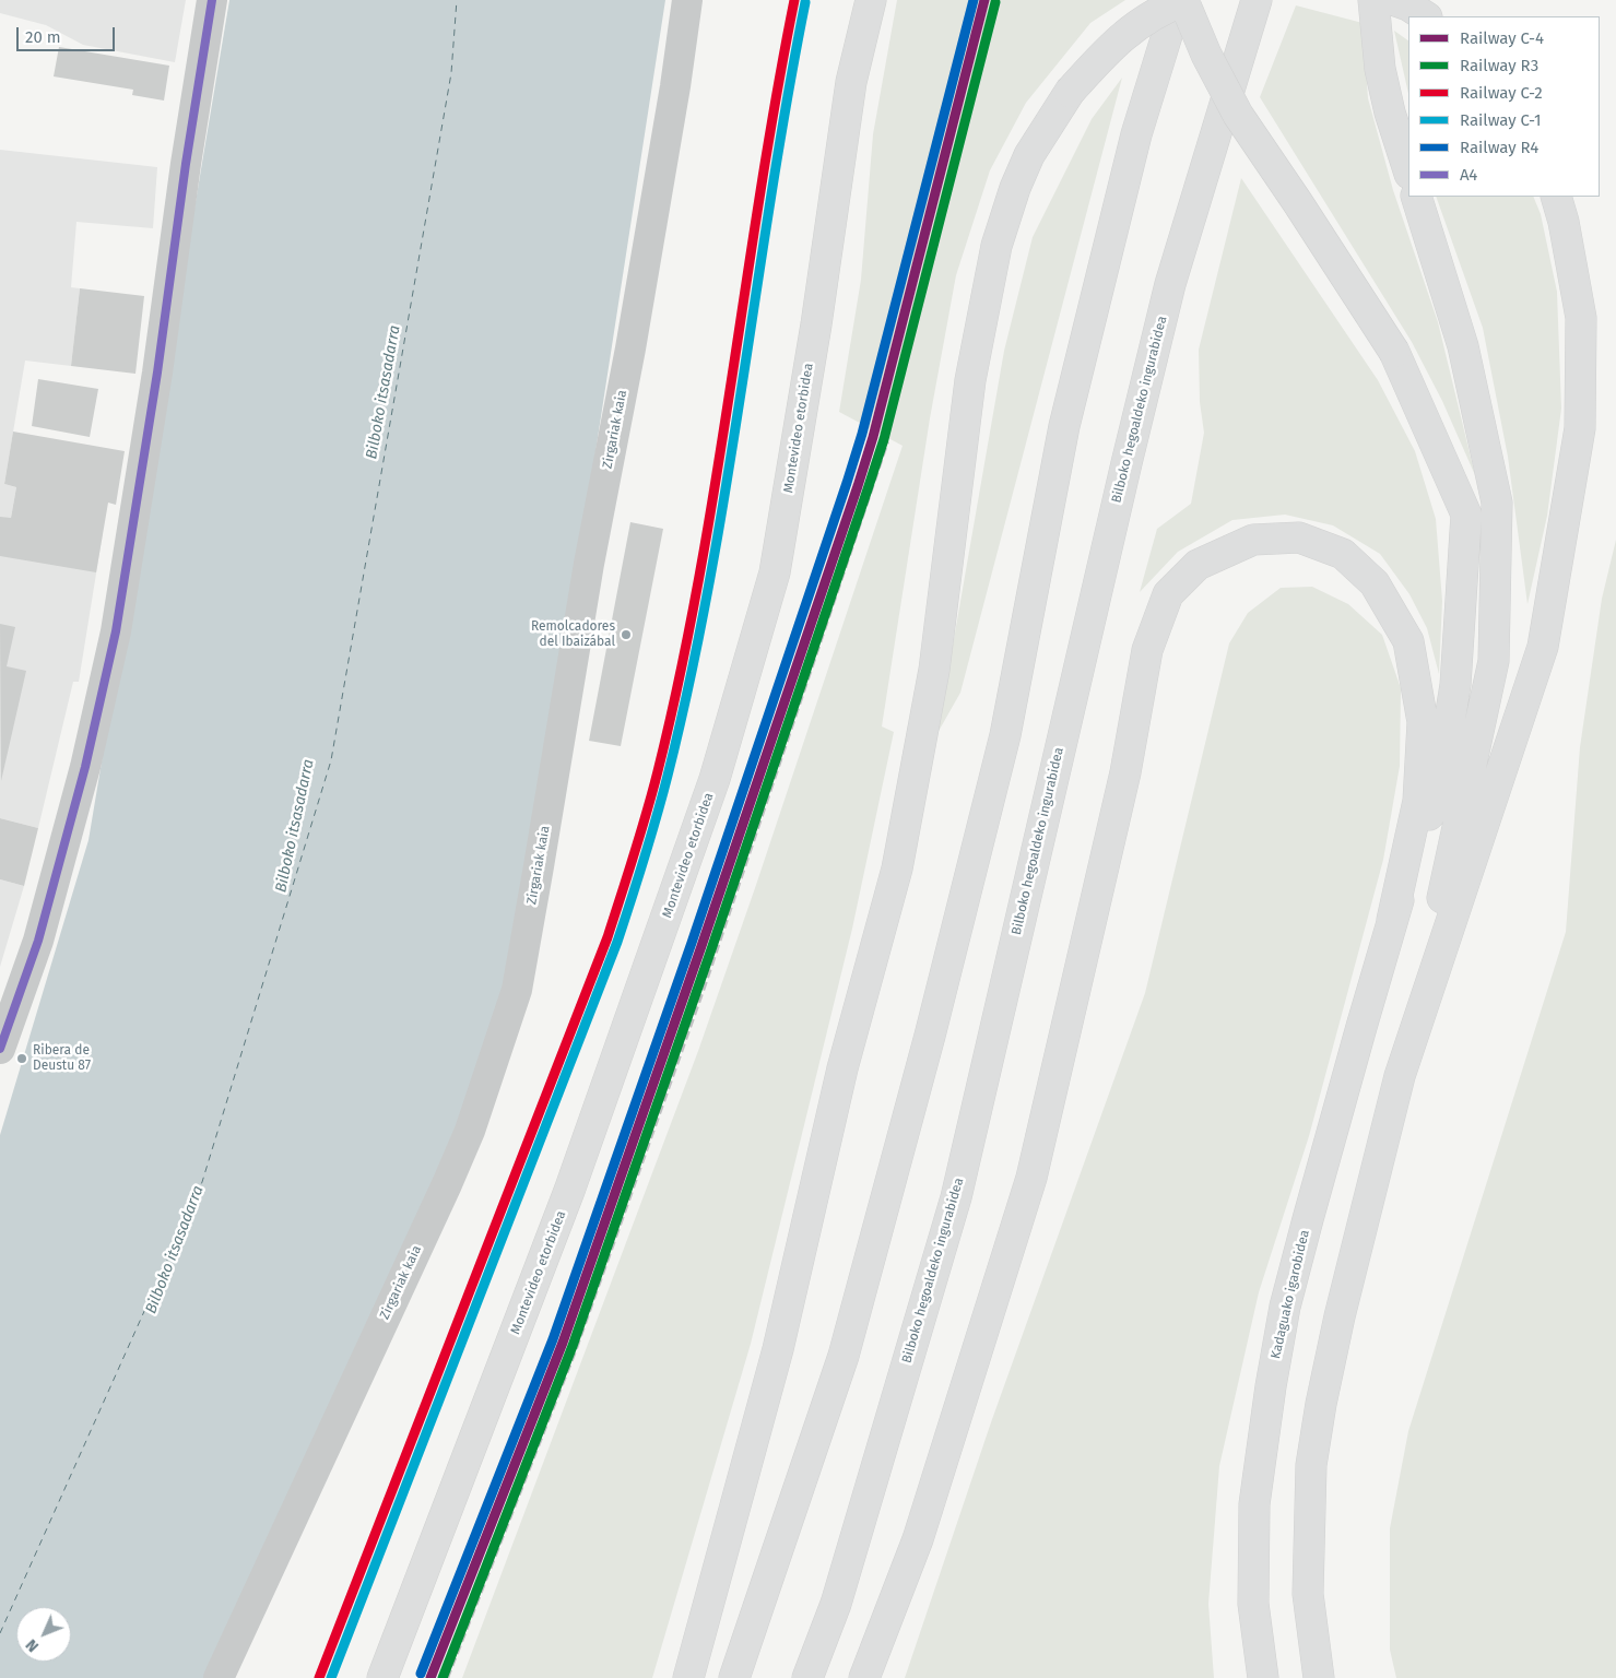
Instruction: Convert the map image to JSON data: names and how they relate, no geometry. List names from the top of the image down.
{
  "streets": {
    "main road": ["Bilboko hegoaldeko ingurabidea", "Montevideo etorbidea", "Kadaguako igarobidea"],
    "street": ["Zirgariak kaia"]
  },
  "water": ["Bilboko itsasadarra"],
  "places": ["Remolcadores del Ibaizábal", "Ribera de Deustu 87"],
  "lines": [
    "rail line C-4",
    "rail line C-2",
    "rail line R4",
    "transit line A4",
    "rail line R3",
    "rail line C-1"
  ],
  "legend": [
    "Railway C-4",
    "Railway R3",
    "Railway C-2",
    "Railway C-1",
    "Railway R4",
    "A4"
  ],
  "scale_bar": "20 m",
  "north": "bottom left"
}
